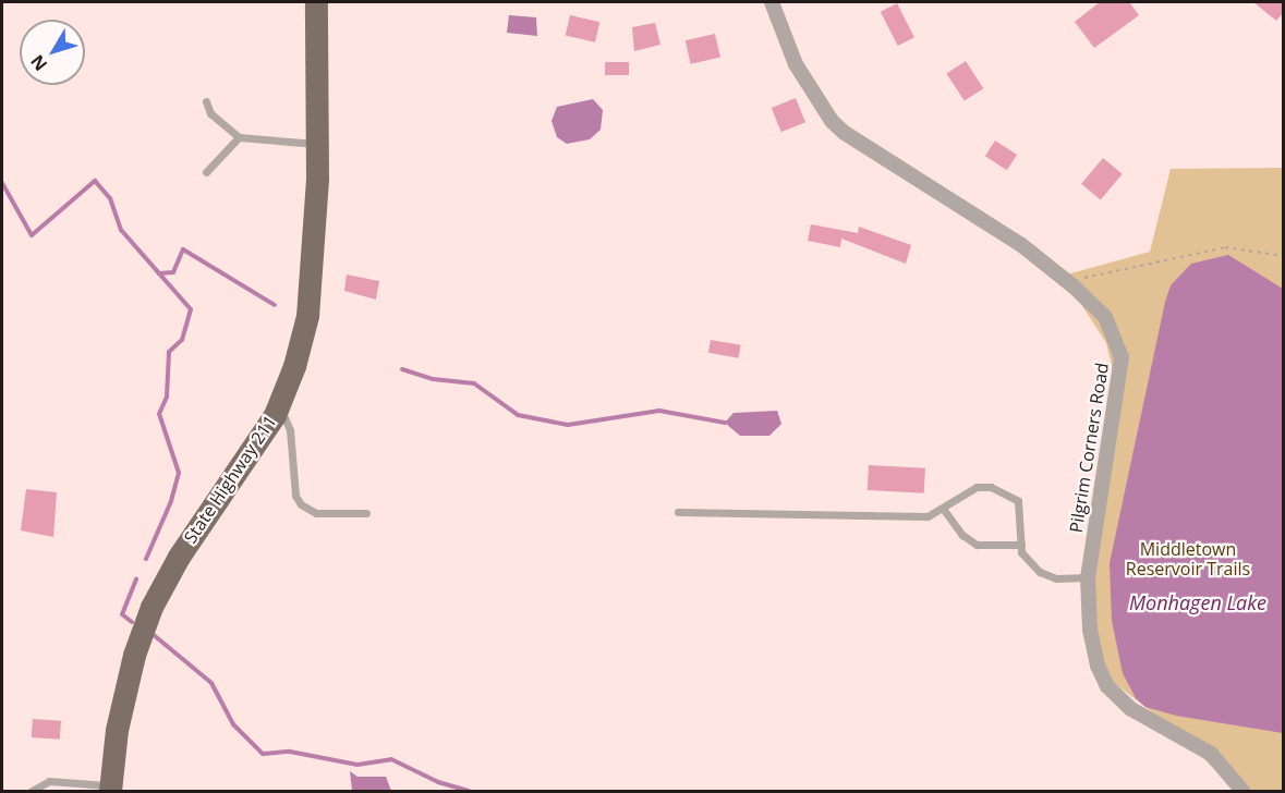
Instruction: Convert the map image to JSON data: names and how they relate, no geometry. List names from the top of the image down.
{
  "streets": {
    "main road": ["State Highway 211"],
    "street": ["Pilgrim Corners Road"]
  },
  "water": ["Monhagen Lake"],
  "parks": ["Middletown Reservoir Trails"],
  "north": "bottom left"
}
